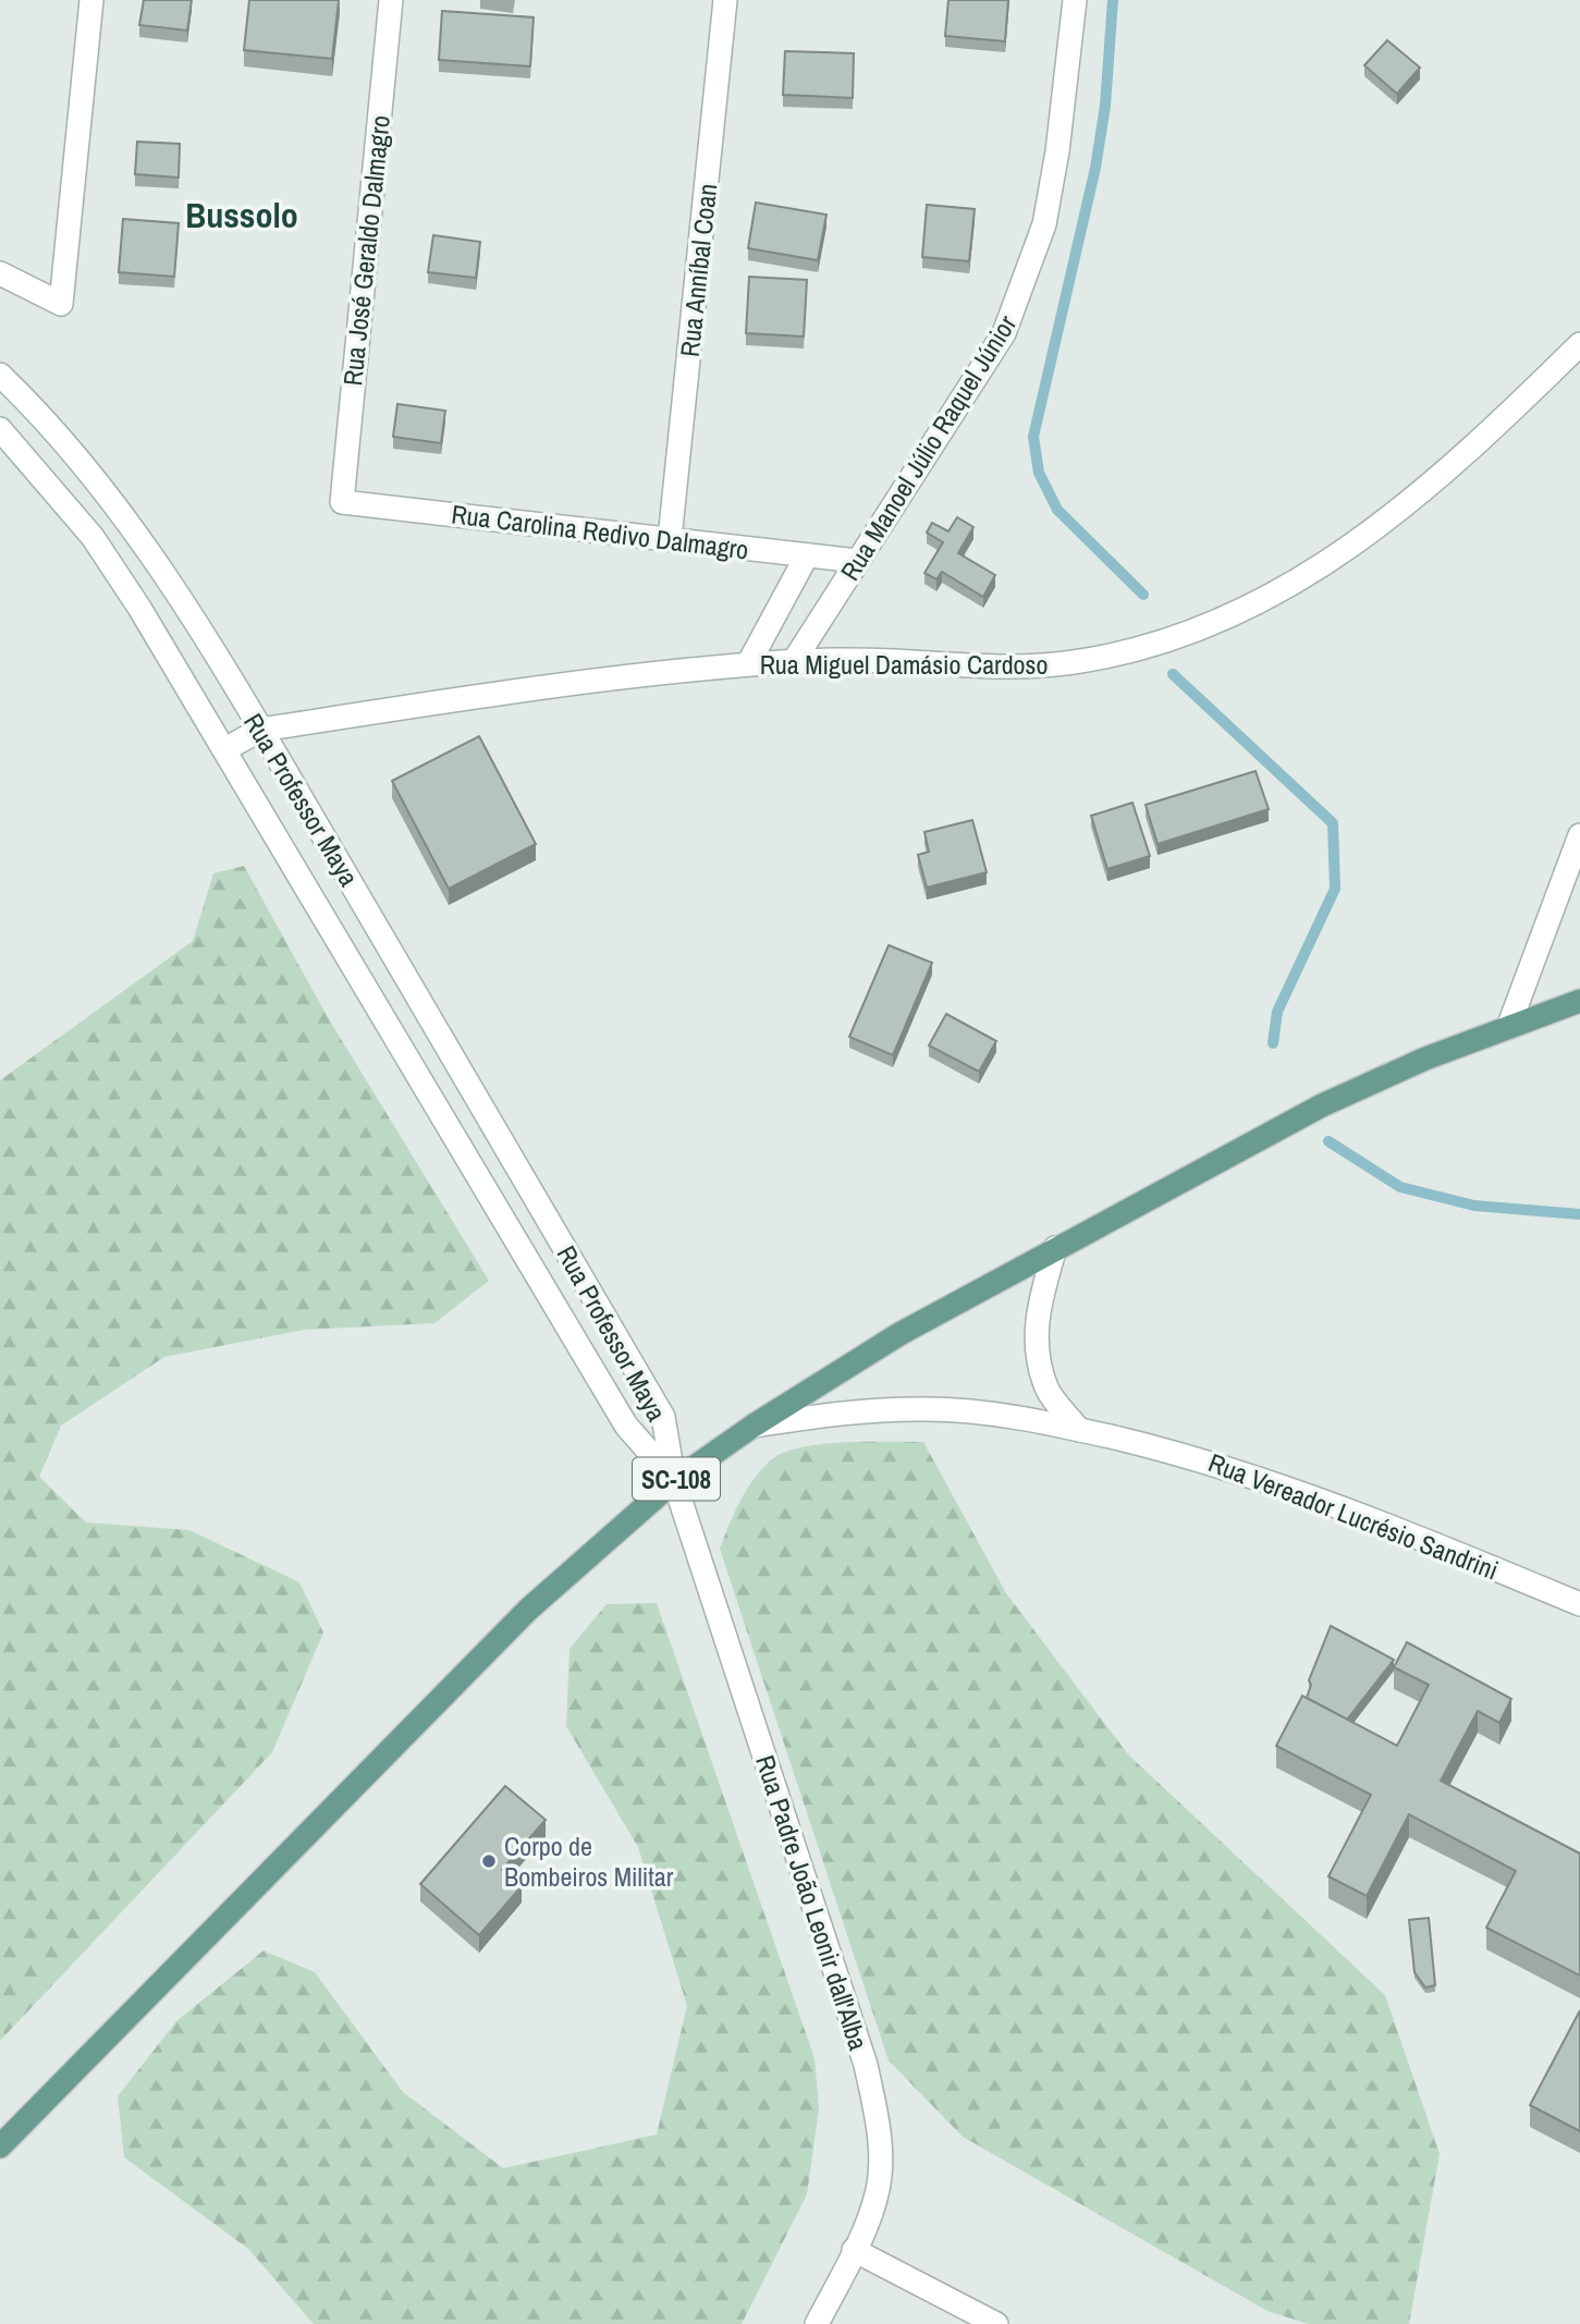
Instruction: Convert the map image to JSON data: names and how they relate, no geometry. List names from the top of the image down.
{
  "streets": {
    "main road": ["SC-108"],
    "street": [
      "Rua José Geraldo Dalmagro",
      "Rua Anníbal Coan",
      "Rua Manoel Júlio Raquel Júnior",
      "Rua Carolina Redivo Dalmagro",
      "Rua Miguel Damásio Cardoso",
      "Rua Professor Maya",
      "Rua Vereador Lucrésio Sandrini",
      "Rua Padre João Leonir dall'Alba"
    ]
  },
  "crossings": [
    ["Rua José Geraldo Dalmagro", "Rua Carolina Redivo Dalmagro"],
    ["Rua Anníbal Coan", "Rua Carolina Redivo Dalmagro"],
    ["Rua Manoel Júlio Raquel Júnior", "Rua Carolina Redivo Dalmagro"],
    ["Rua Manoel Júlio Raquel Júnior", "Rua Miguel Damásio Cardoso"],
    ["Rua Miguel Damásio Cardoso", "Rua Professor Maya"],
    ["Rua Professor Maya", "SC-108"],
    ["Rua Professor Maya", "Rua Padre João Leonir dall'Alba"],
    ["SC-108", "Rua Vereador Lucrésio Sandrini"],
    ["SC-108", "Rua Padre João Leonir dall'Alba"]
  ],
  "districts": ["Bussolo"],
  "places": ["Corpo de Bombeiros Militar"]
}
